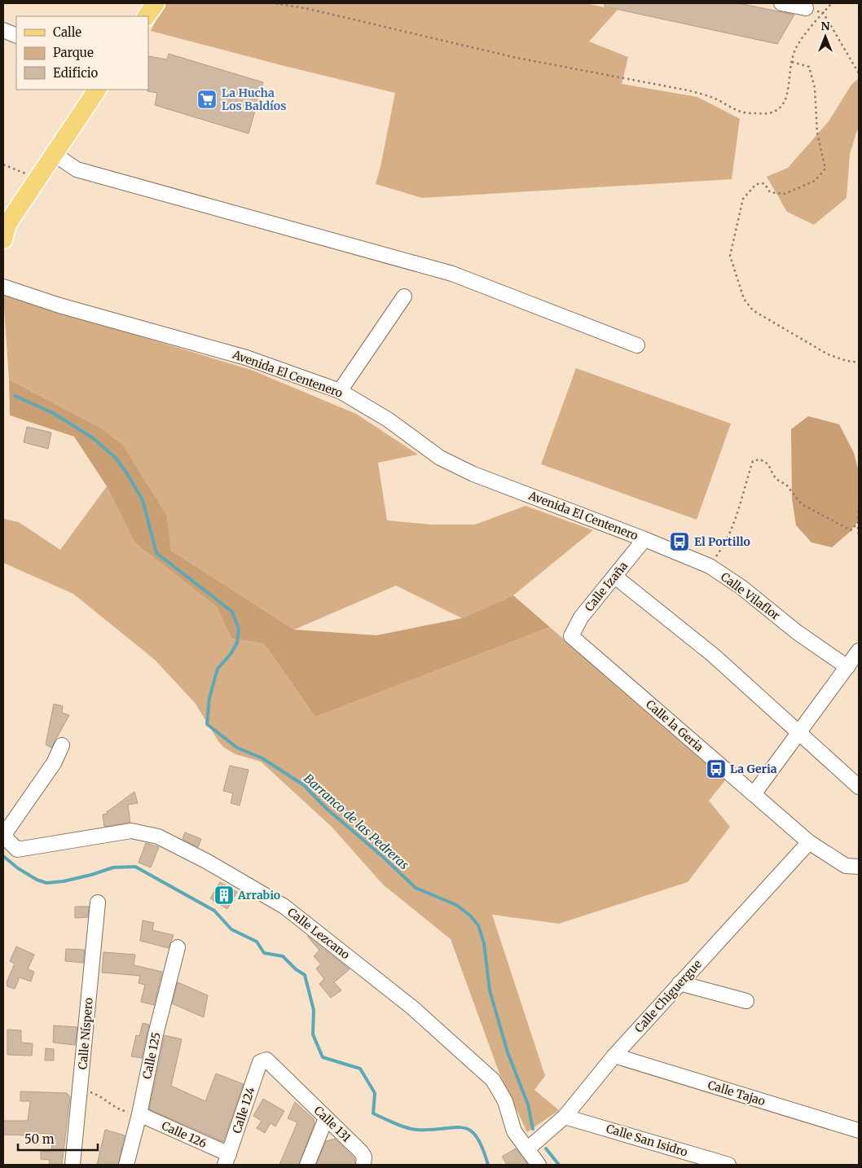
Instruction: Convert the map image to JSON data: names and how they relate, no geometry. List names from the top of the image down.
{
  "streets": {
    "street": [
      "Avenida El Centenero",
      "Calle Izaña",
      "Calle Vilaflor",
      "Calle la Geria",
      "Calle Lezcano",
      "Calle Chiguergue",
      "Calle Níspero",
      "Calle 125",
      "Calle Tajao",
      "Calle 124",
      "Calle 131",
      "Calle 126",
      "Calle San Isidro"
    ]
  },
  "crossings": [
    ["Avenida El Centenero", "Calle Izaña"],
    ["Avenida El Centenero", "Calle Vilaflor"],
    ["Calle Izaña", "Calle Vilaflor"],
    ["Calle Izaña", "Calle la Geria"],
    ["Calle la Geria", "Calle Chiguergue"],
    ["Calle Lezcano", "Calle Chiguergue"],
    ["Calle Chiguergue", "Calle Tajao"],
    ["Calle Chiguergue", "Calle San Isidro"],
    ["Calle 125", "Calle 126"],
    ["Calle 124", "Calle 131"],
    ["Calle 124", "Calle 126"]
  ],
  "water": ["Barranco de las Pedreras"],
  "places": {
    "supermarket": ["La Hucha Los Baldíos"],
    "bus stop": ["El Portillo", "La Geria"],
    "building": ["Arrabio"]
  },
  "legend": ["Calle", "Parque", "Edificio"],
  "scale_bar": "50 m",
  "north": "top"
}
